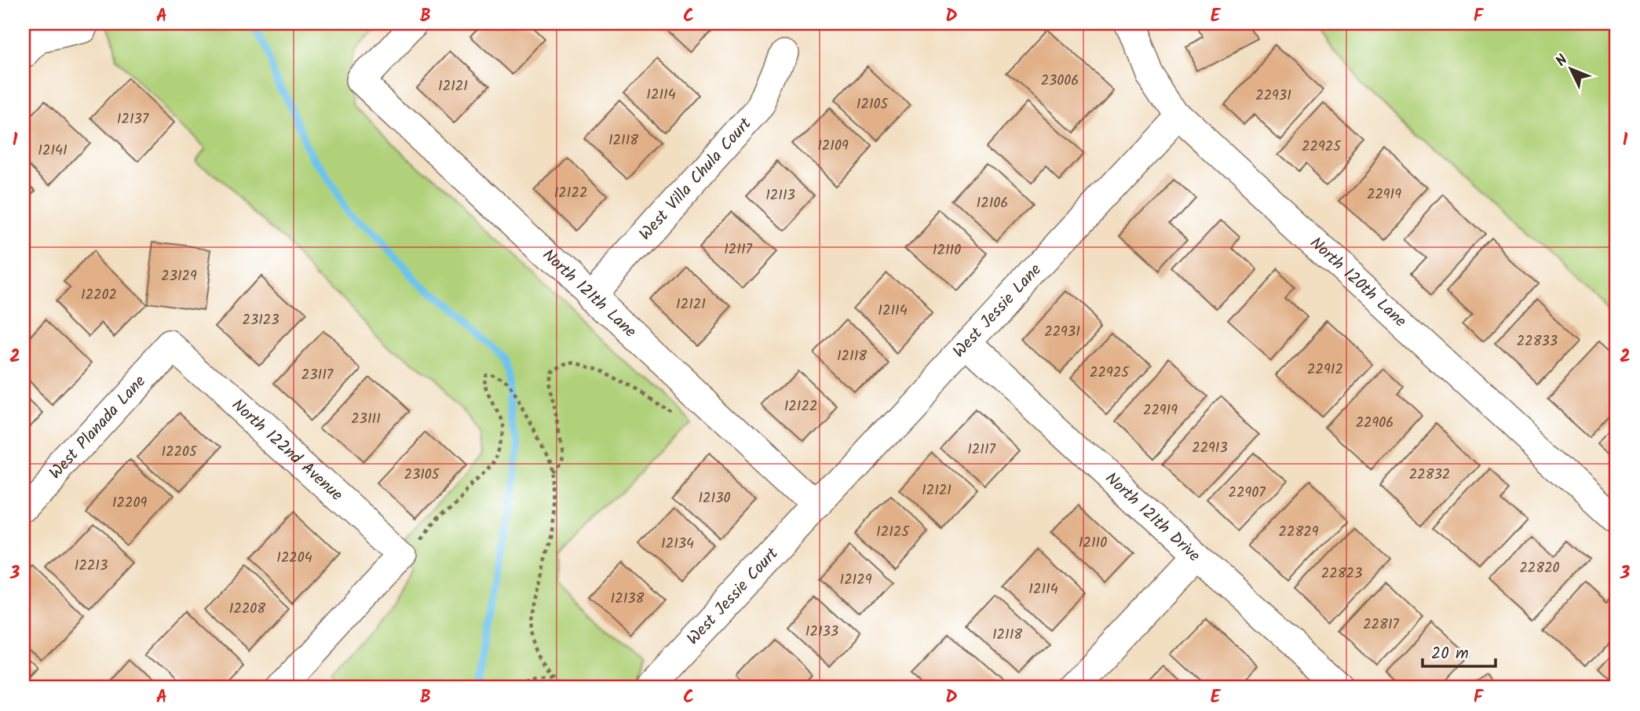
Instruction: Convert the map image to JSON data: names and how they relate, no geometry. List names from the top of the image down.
{
  "streets": {
    "street": [
      "West Villa Chula Court",
      "North 120th Lane",
      "North 121th Lane",
      "West Jessie Lane",
      "West Planada Lane",
      "North 122nd Avenue",
      "North 121th Drive",
      "West Jessie Court"
    ]
  },
  "crossings": [
    ["West Villa Chula Court", "North 121th Lane"],
    ["North 120th Lane", "West Jessie Lane"],
    ["North 121th Lane", "West Jessie Lane"],
    ["North 121th Lane", "West Jessie Court"],
    ["West Jessie Lane", "North 121th Drive"],
    ["West Jessie Lane", "West Jessie Court"],
    ["West Planada Lane", "North 122nd Avenue"]
  ],
  "house_numbers": [
    "23006",
    "12121",
    "12114",
    "22931",
    "12105",
    "12137",
    "12118",
    "12109",
    "22925",
    "12141",
    "12122",
    "22919",
    "12113",
    "12106",
    "12117",
    "12110",
    "23129",
    "12202",
    "12121",
    "12114",
    "23123",
    "22931",
    "22833",
    "12118",
    "22912",
    "22925",
    "23117",
    "12122",
    "22919",
    "23111",
    "22906",
    "22913",
    "12117",
    "12205",
    "23105",
    "22832",
    "12121",
    "22907",
    "12130",
    "12209",
    "12125",
    "22829",
    "12110",
    "12134",
    "12204",
    "12213",
    "22820",
    "22823",
    "12129",
    "12114",
    "12138",
    "12208",
    "22817",
    "12133",
    "12118"
  ],
  "scale_bar": "20 m",
  "north": "top left",
  "grid": {
    "columns": [
      "A",
      "B",
      "C",
      "D",
      "E",
      "F"
    ],
    "rows": ["1", "2", "3"]
  }
}
